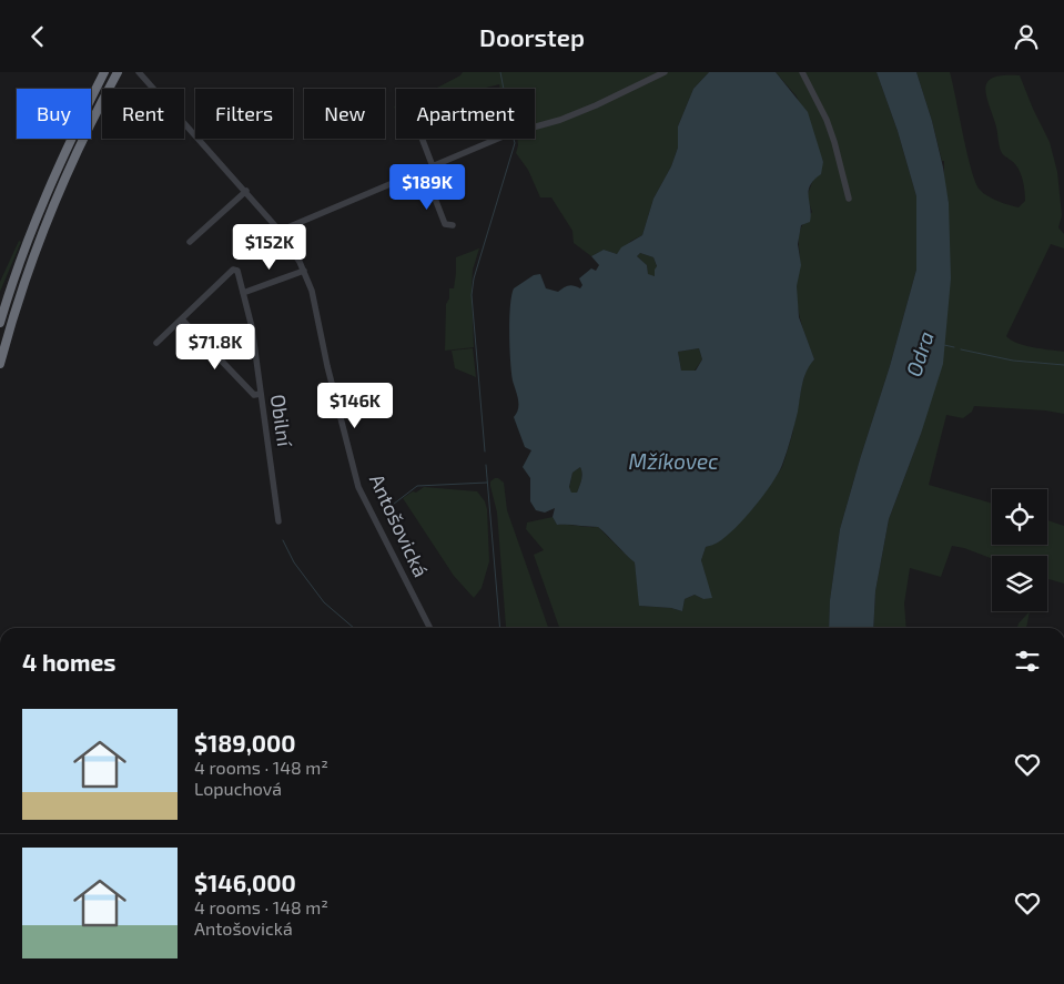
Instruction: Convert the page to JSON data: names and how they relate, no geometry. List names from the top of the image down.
{
  "streets": {
    "street": ["Obilní", "Antošovická"]
  },
  "water": ["Odra", "Mžíkovec"],
  "page": {
    "header": "Doorstep",
    "chip": [
      "Buy",
      "Rent",
      "Filters",
      "New",
      "Apartment"
    ],
    "price": [
      "$189K",
      "$152K",
      "$71.8K",
      "$146K"
    ],
    "heading": "4 homes",
    "list": [
      {
        "name": "$189,000",
        "note": "4 rooms · 148 m² · Lopuchová"
      },
      {
        "name": "$146,000",
        "note": "4 rooms · 148 m² · Antošovická"
      }
    ]
  }
}
